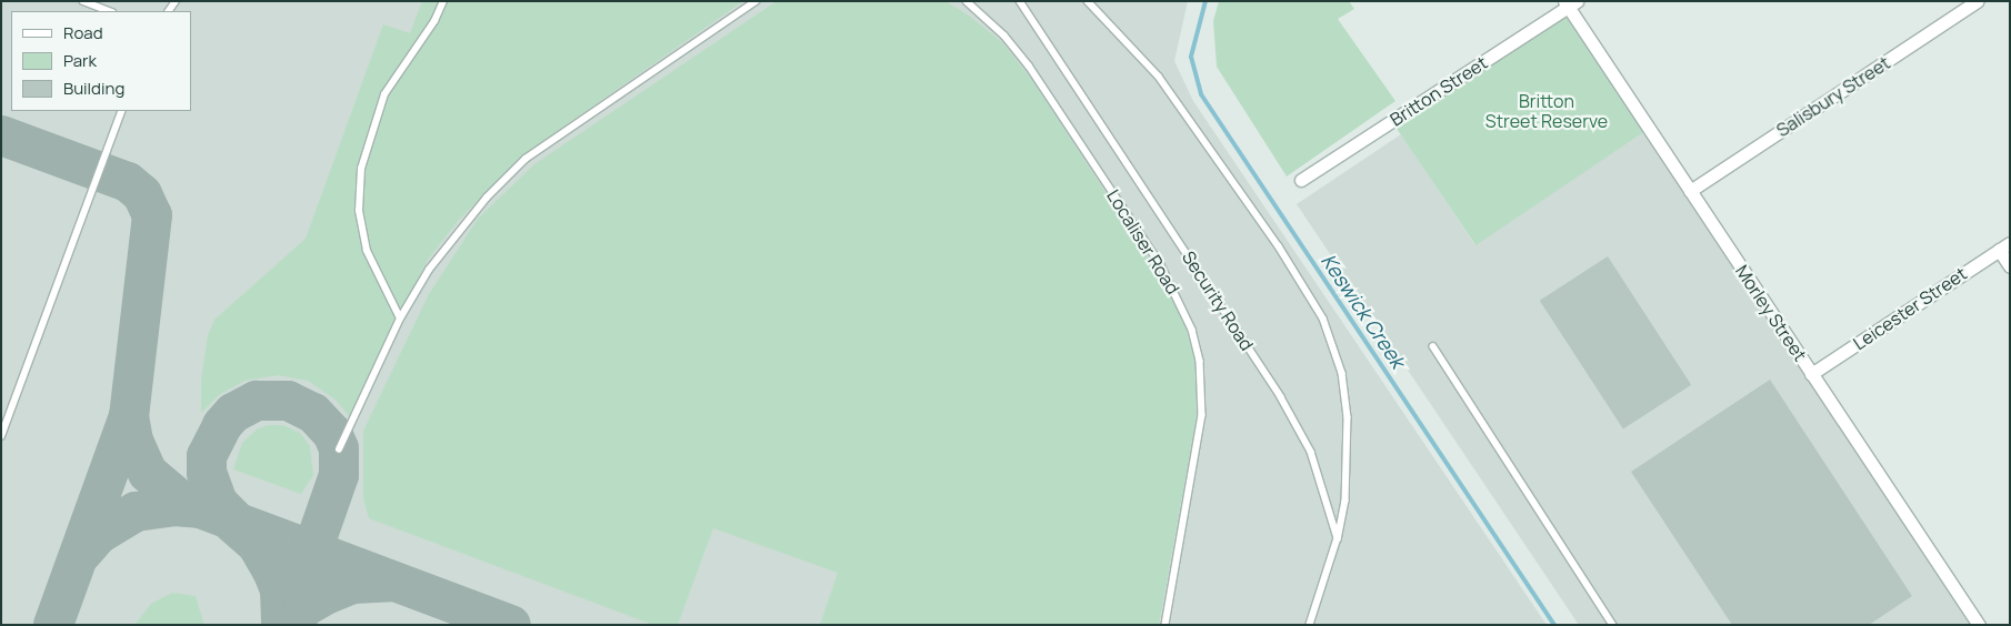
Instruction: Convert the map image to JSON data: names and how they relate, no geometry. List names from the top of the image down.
{
  "streets": {
    "street": [
      "Britton Street",
      "Salisbury Street",
      "Leicester Street",
      "Morley Street"
    ],
    "lane": ["Localiser Road", "Security Road"]
  },
  "crossings": [
    ["Britton Street", "Morley Street"],
    ["Salisbury Street", "Morley Street"],
    ["Leicester Street", "Morley Street"]
  ],
  "water": ["Keswick Creek"],
  "parks": ["Britton Street Reserve"],
  "legend": ["Road", "Park", "Building"]
}
